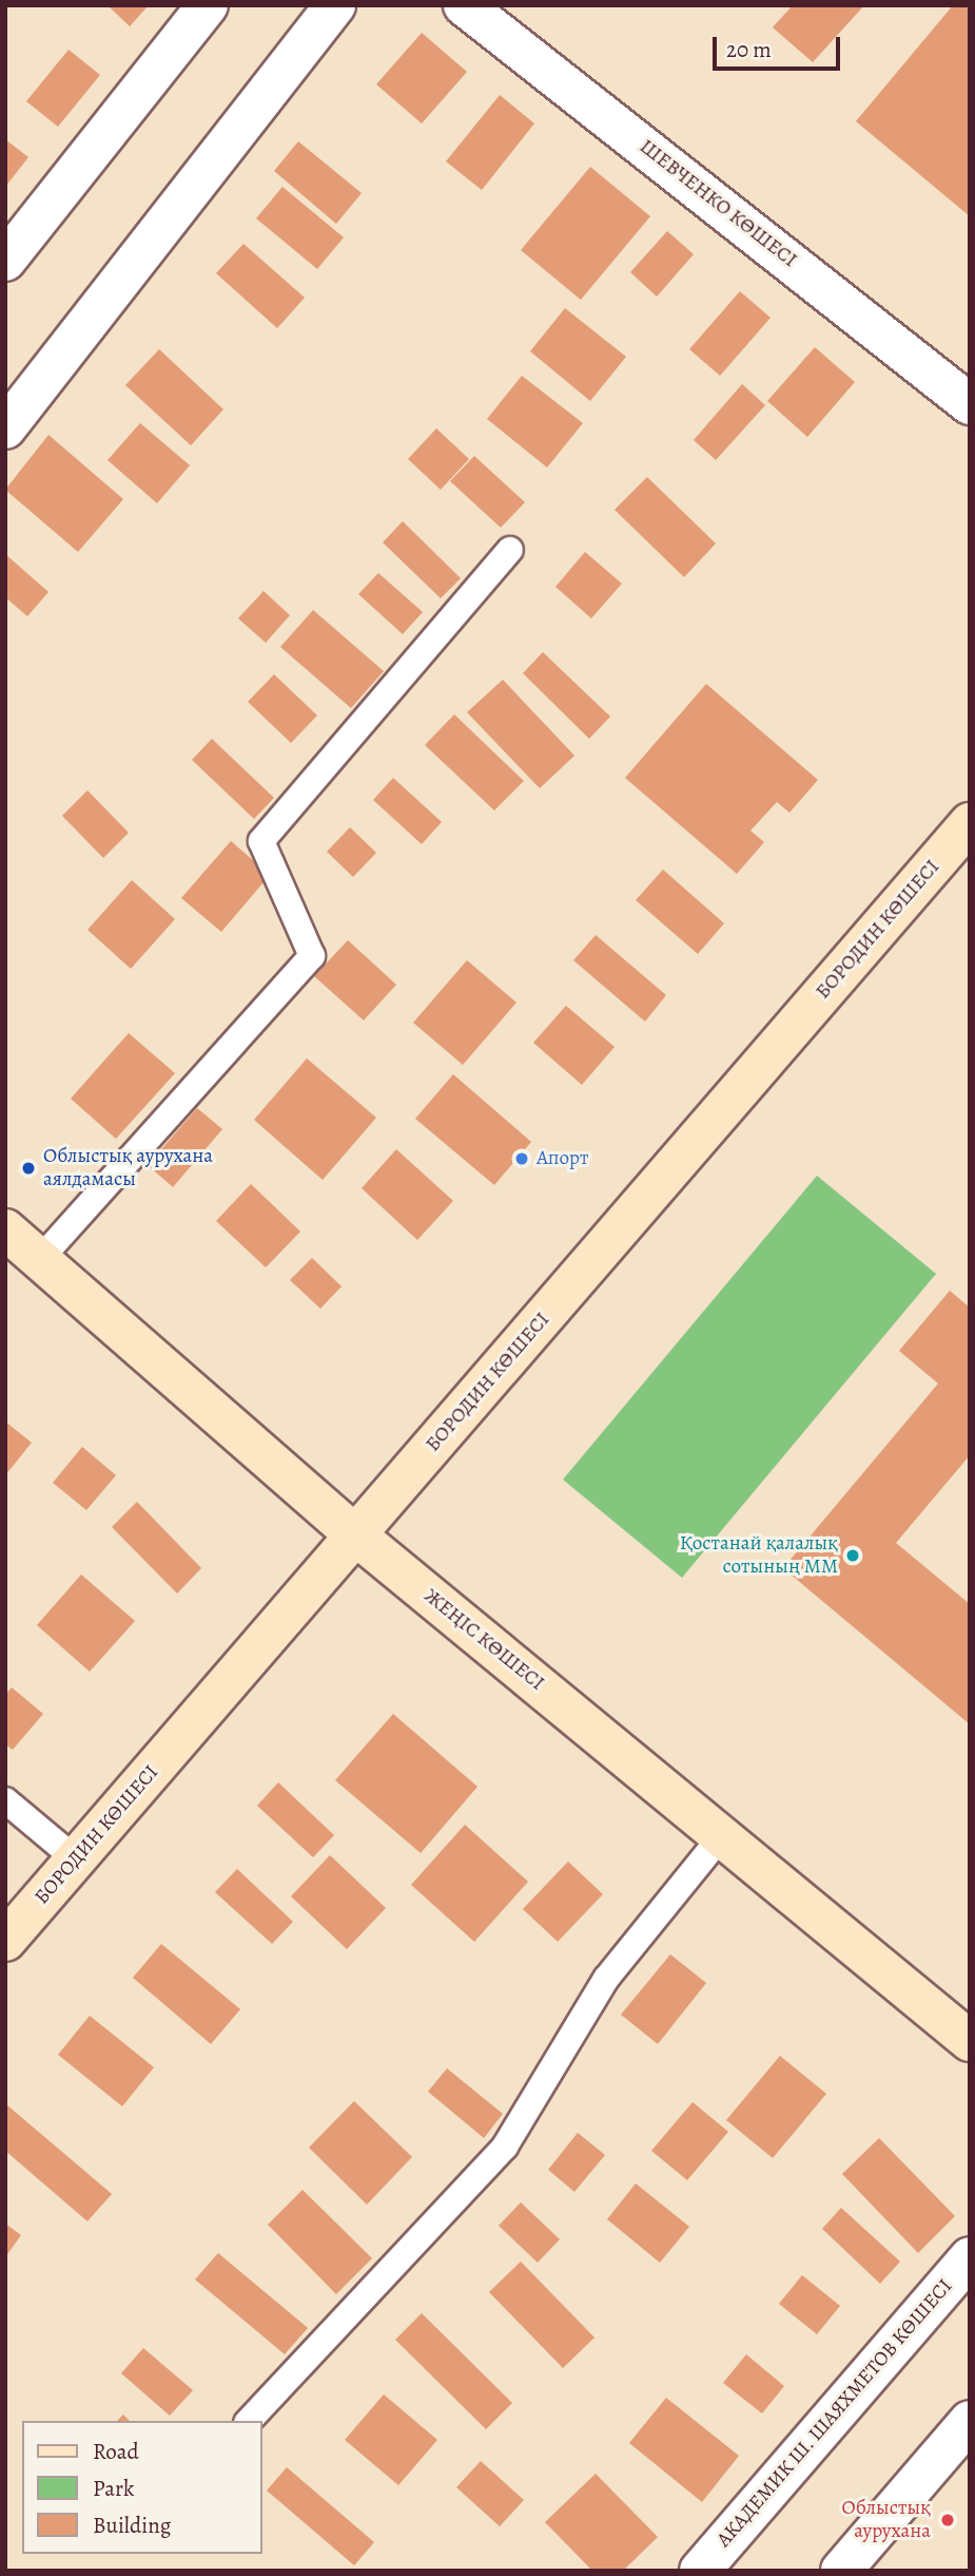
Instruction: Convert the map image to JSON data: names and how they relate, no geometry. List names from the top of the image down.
{
  "streets": {
    "street": [
      "ШЕВЧЕНКО КӨШЕСІ",
      "БОРОДИН КӨШЕСІ",
      "ЖЕҢІС КӨШЕСІ",
      "АКАДЕМИК Ш. ШАЯХМЕТОВ КӨШЕСІ"
    ]
  },
  "crossings": [
    ["БОРОДИН КӨШЕСІ", "ЖЕҢІС КӨШЕСІ"]
  ],
  "places": [
    "Апорт",
    "Облыстық аурухана аялдамасы",
    "Қостанай қалалық сотының ММ",
    "Облыстық аурухана"
  ],
  "legend": ["Road", "Park", "Building"],
  "scale_bar": "20 m"
}
